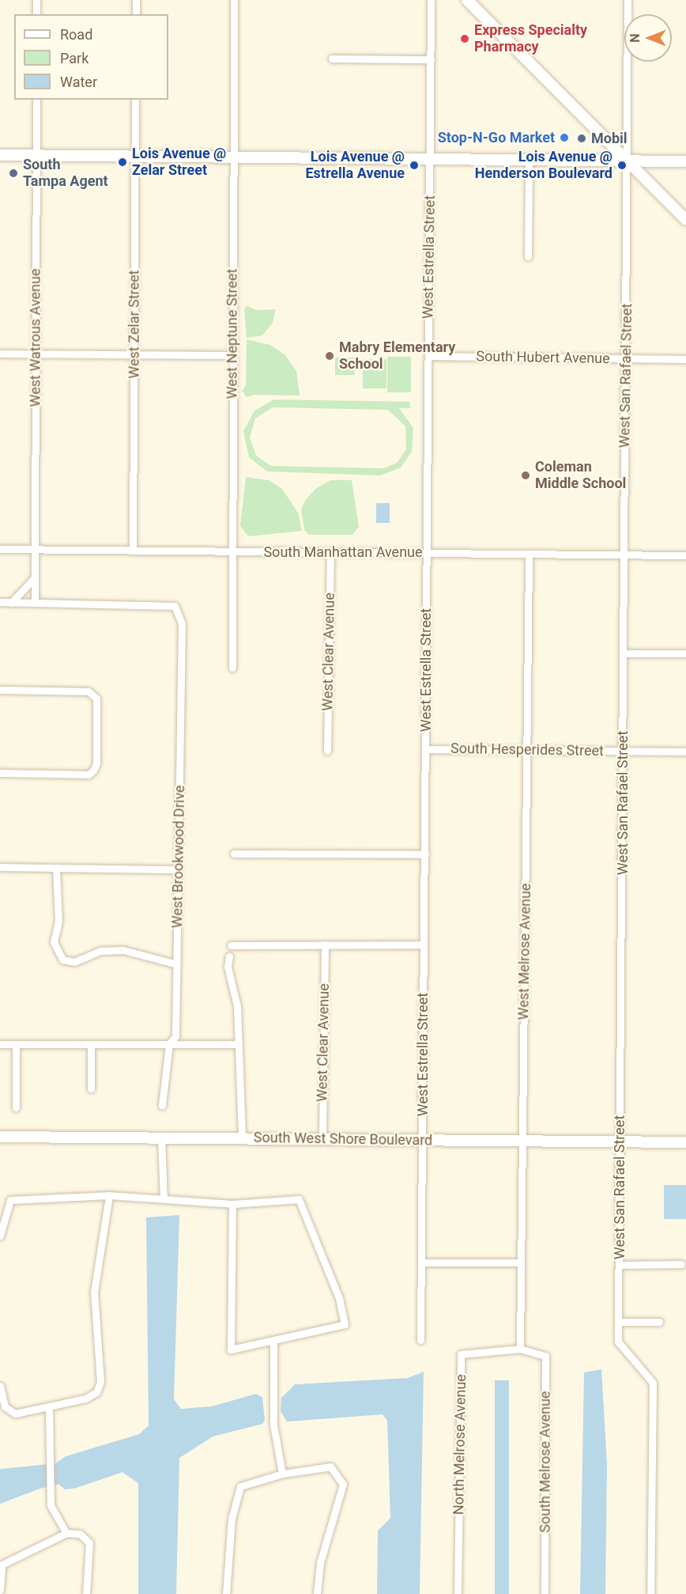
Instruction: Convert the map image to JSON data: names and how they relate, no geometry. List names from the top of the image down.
{
  "streets": {
    "street": [
      "West Estrella Street",
      "West Zelar Street",
      "West Neptune Street",
      "West Watrous Avenue",
      "South Hubert Avenue",
      "West San Rafael Street",
      "South Manhattan Avenue",
      "West Clear Avenue",
      "South Hesperides Street",
      "West Brookwood Drive",
      "West Melrose Avenue",
      "South West Shore Boulevard",
      "North Melrose Avenue",
      "South Melrose Avenue"
    ]
  },
  "crossings": [
    ["West Estrella Street", "South Hubert Avenue"],
    ["West Estrella Street", "South Manhattan Avenue"],
    ["West Estrella Street", "South Hesperides Street"],
    ["West Estrella Street", "South West Shore Boulevard"],
    ["West Zelar Street", "South Manhattan Avenue"],
    ["West Neptune Street", "South Manhattan Avenue"],
    ["West Watrous Avenue", "South Manhattan Avenue"],
    ["West Watrous Avenue", "West Brookwood Drive"],
    ["South Hubert Avenue", "West San Rafael Street"],
    ["West San Rafael Street", "South Manhattan Avenue"],
    ["West San Rafael Street", "South Hesperides Street"],
    ["West San Rafael Street", "South West Shore Boulevard"],
    ["South Manhattan Avenue", "West Clear Avenue"],
    ["South Manhattan Avenue", "West Melrose Avenue"],
    ["West Clear Avenue", "South West Shore Boulevard"],
    ["South Hesperides Street", "West Melrose Avenue"],
    ["West Melrose Avenue", "South West Shore Boulevard"],
    ["West Melrose Avenue", "North Melrose Avenue"],
    ["West Melrose Avenue", "South Melrose Avenue"],
    ["North Melrose Avenue", "South Melrose Avenue"]
  ],
  "places": [
    "Express Specialty Pharmacy",
    "Stop-N-Go Market",
    "Mobil",
    "Lois Avenue @ Zelar Street",
    "Lois Avenue @ Estrella Avenue",
    "Lois Avenue @ Henderson Boulevard",
    "South Tampa Agent",
    "Mabry Elementary School",
    "Coleman Middle School"
  ],
  "legend": ["Road", "Park", "Water"],
  "north": "left"
}
